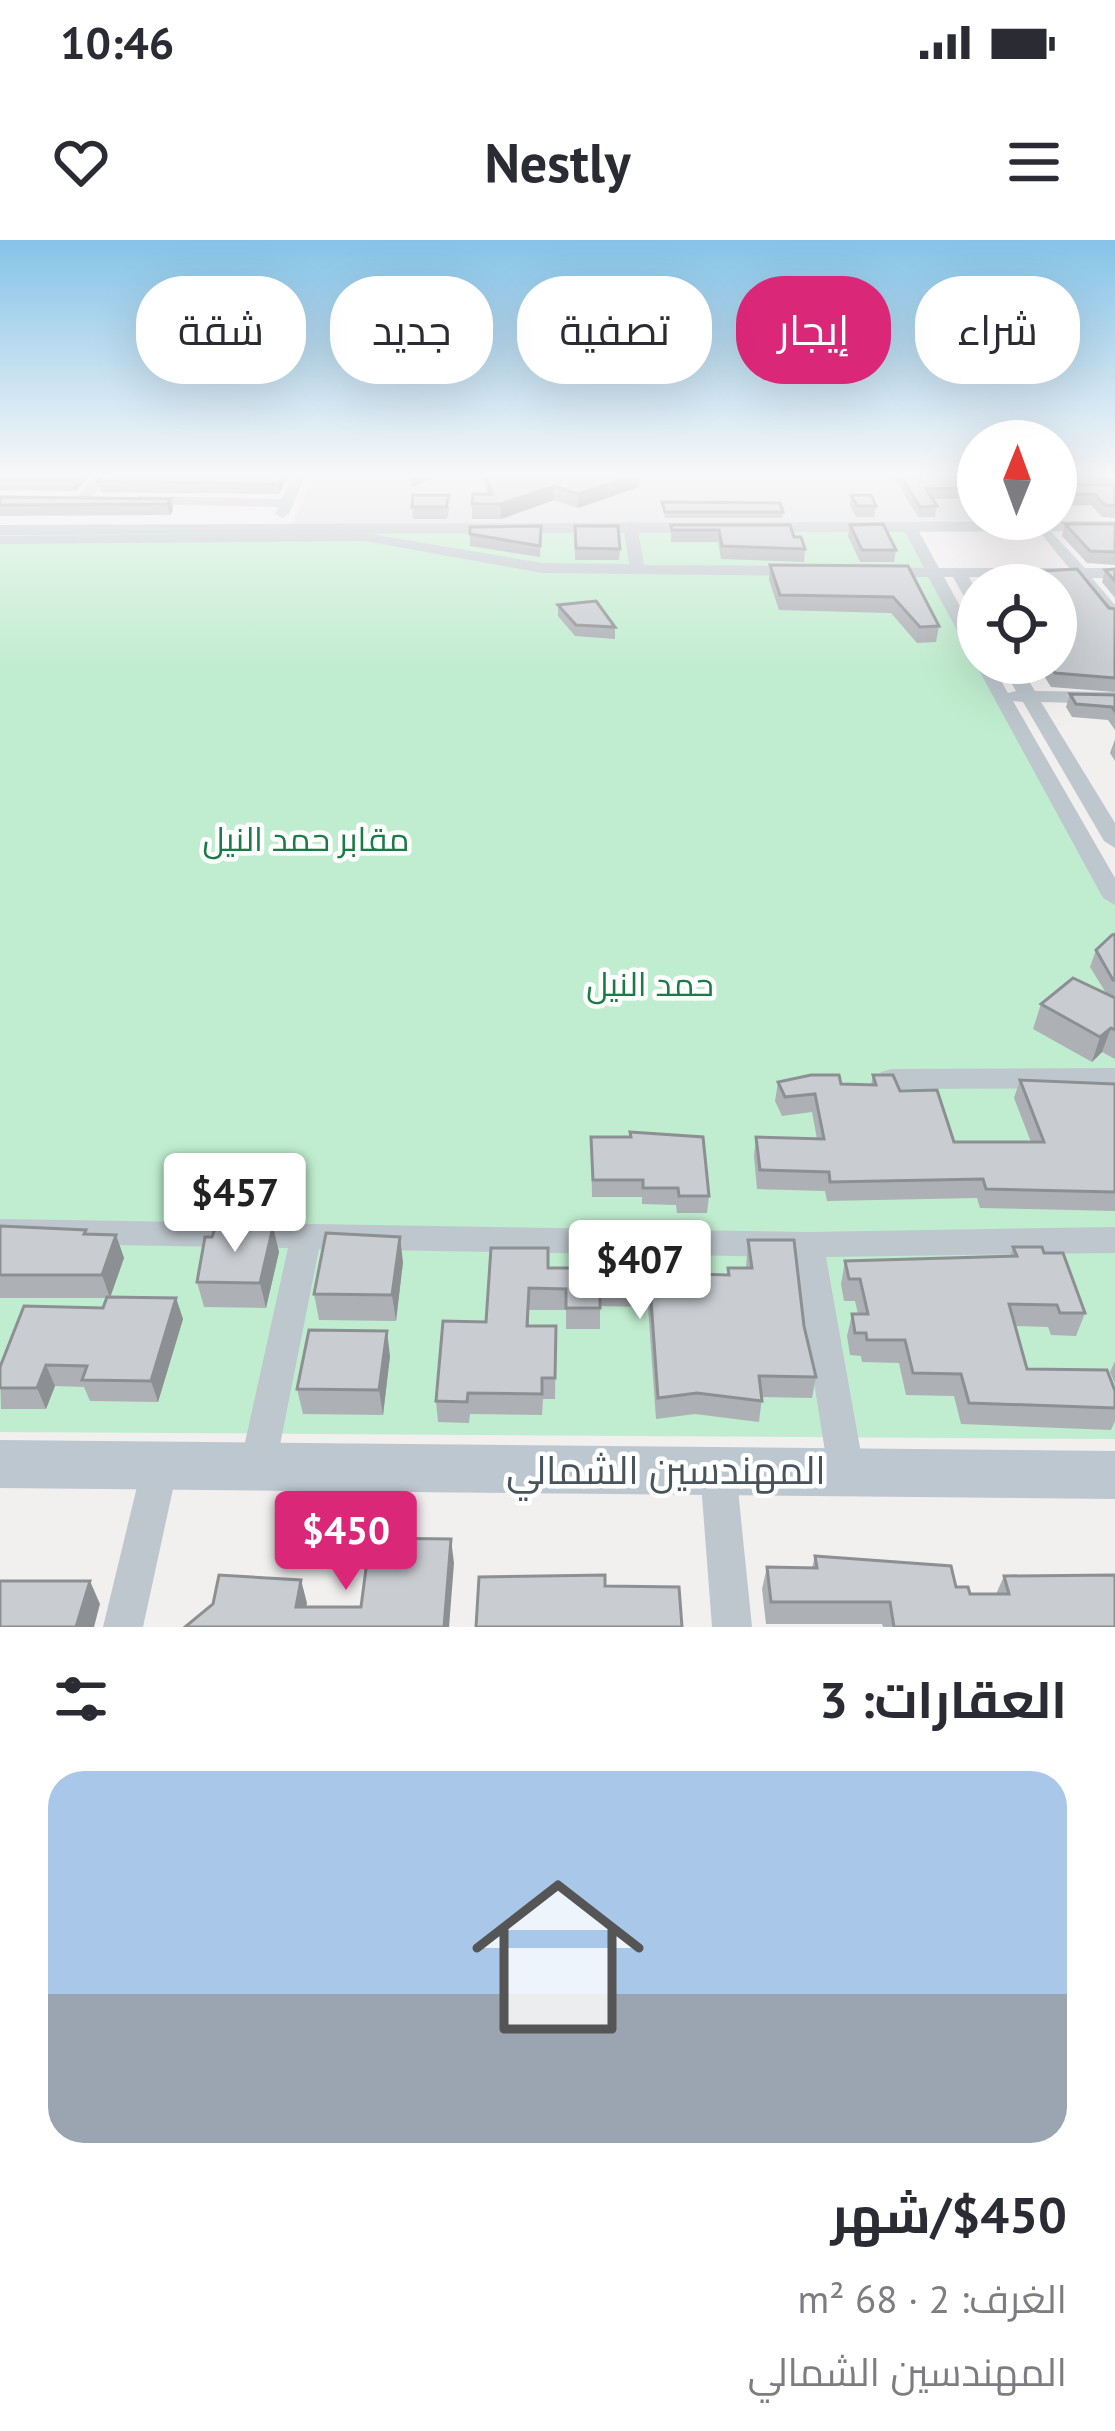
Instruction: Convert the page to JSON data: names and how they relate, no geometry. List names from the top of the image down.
{
  "streets": {
    "main road": ["المهندسين الشمالي"]
  },
  "parks": ["مقابر حمد النيل", "حمد النيل"],
  "north": "top",
  "page": {
    "status": "10:46",
    "header": "Nestly",
    "chip": [
      "شراء",
      "إيجار",
      "تصفية",
      "جديد",
      "شقة"
    ],
    "price": ["$457", "$407", "$450"],
    "heading": "العقارات: 3",
    "list": [
      {
        "name": "$450/شهر",
        "note": "الغرف: 2 · 68 m² · المهندسين الشمالي"
      }
    ]
  }
}
